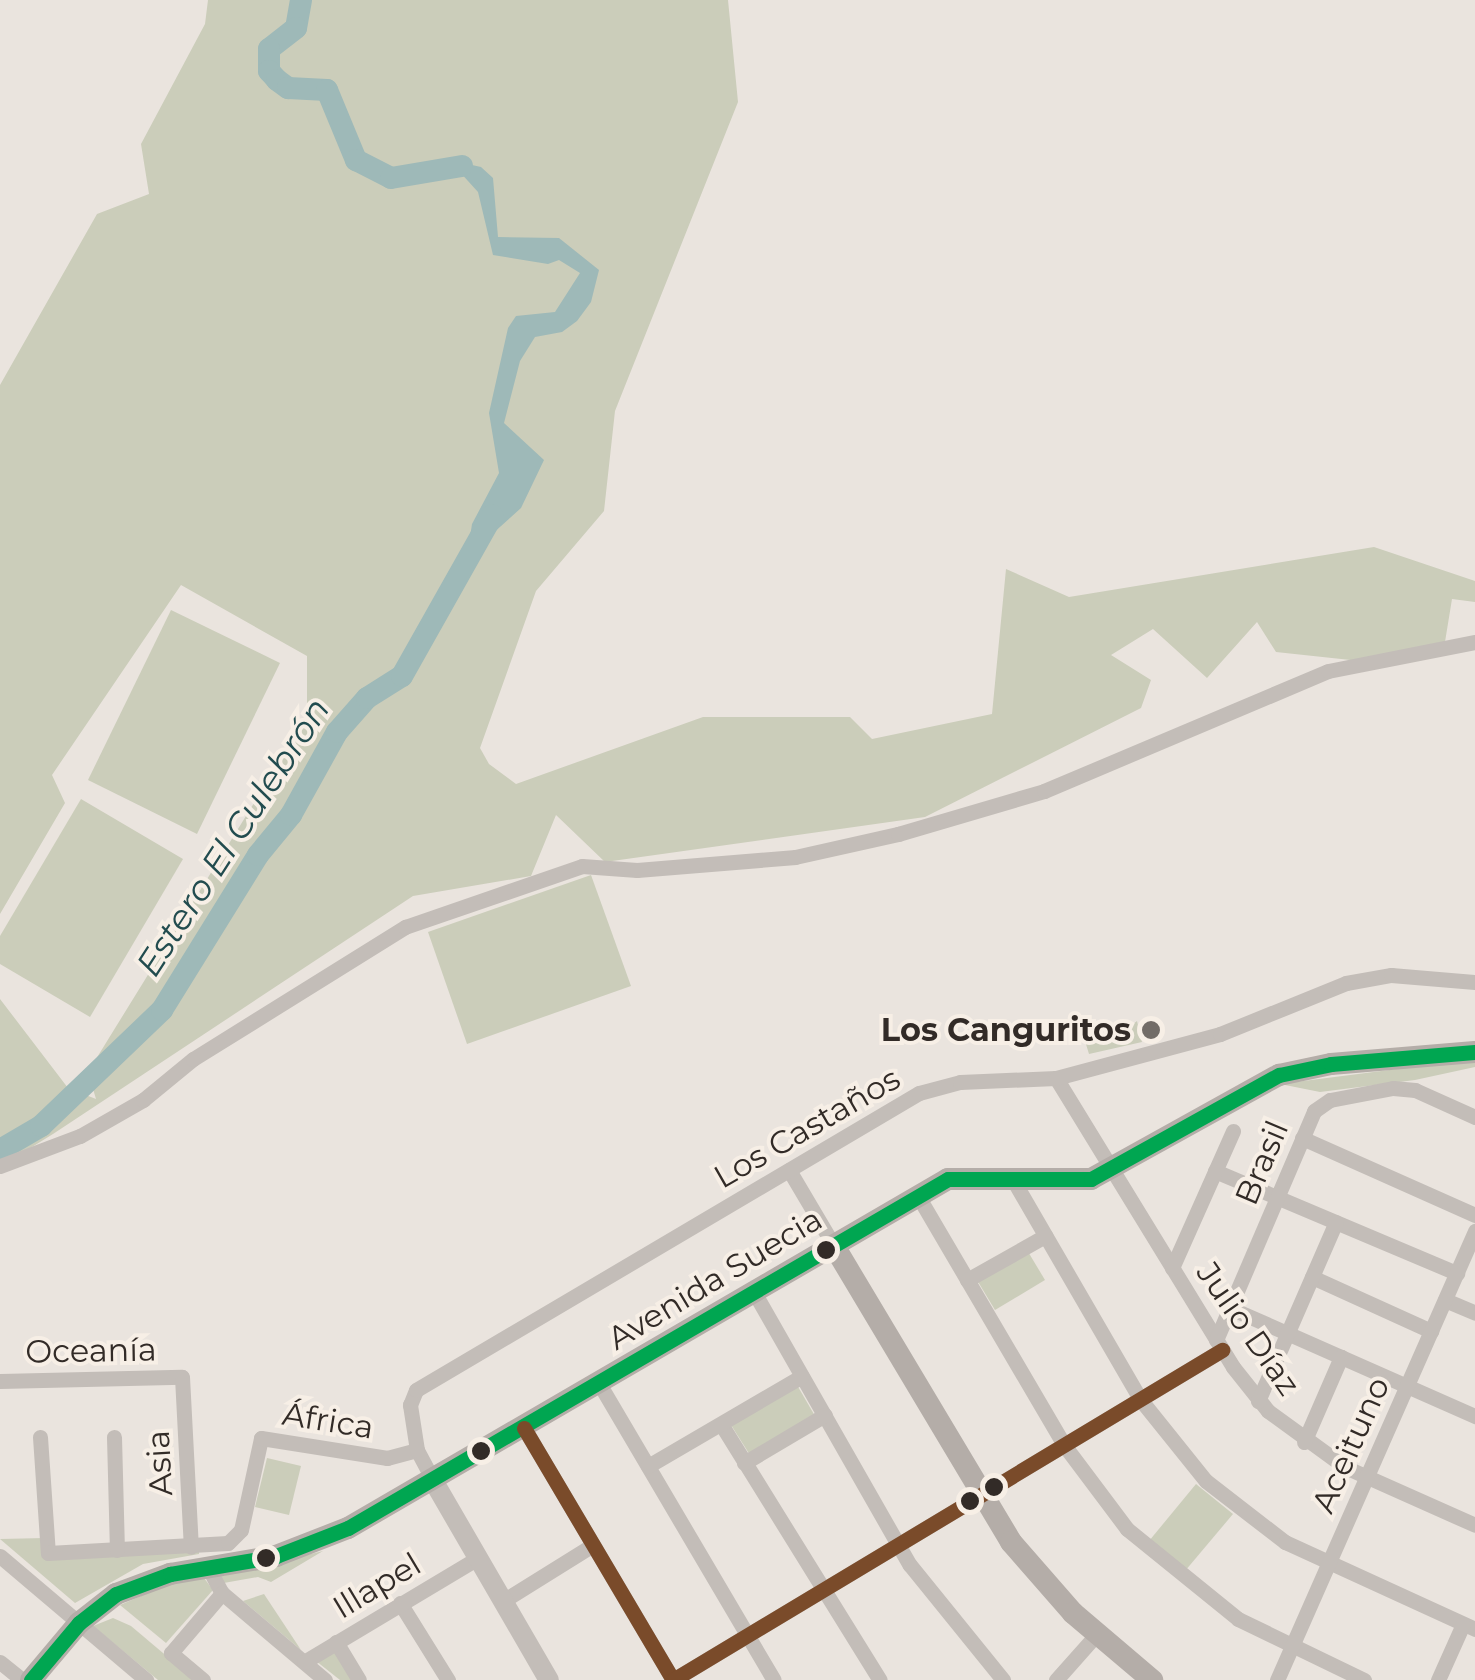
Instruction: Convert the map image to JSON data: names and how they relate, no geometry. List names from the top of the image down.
{
  "streets": {
    "main road": ["Avenida Suecia"],
    "street": [
      "Los Castaños",
      "Brasil",
      "Julio Díaz",
      "Oceanía",
      "África",
      "Aceituno",
      "Asia",
      "Illapel"
    ]
  },
  "crossings": [
    ["Los Castaños", "Avenida Suecia"],
    ["Los Castaños", "Julio Díaz"],
    ["Los Castaños", "África"],
    ["Brasil", "Julio Díaz"],
    ["Avenida Suecia", "Julio Díaz"],
    ["Julio Díaz", "Aceituno"],
    ["Oceanía", "Asia"],
    ["África", "Asia"]
  ],
  "water": ["Estero El Culebrón"],
  "places": ["Los Canguritos"]
}
